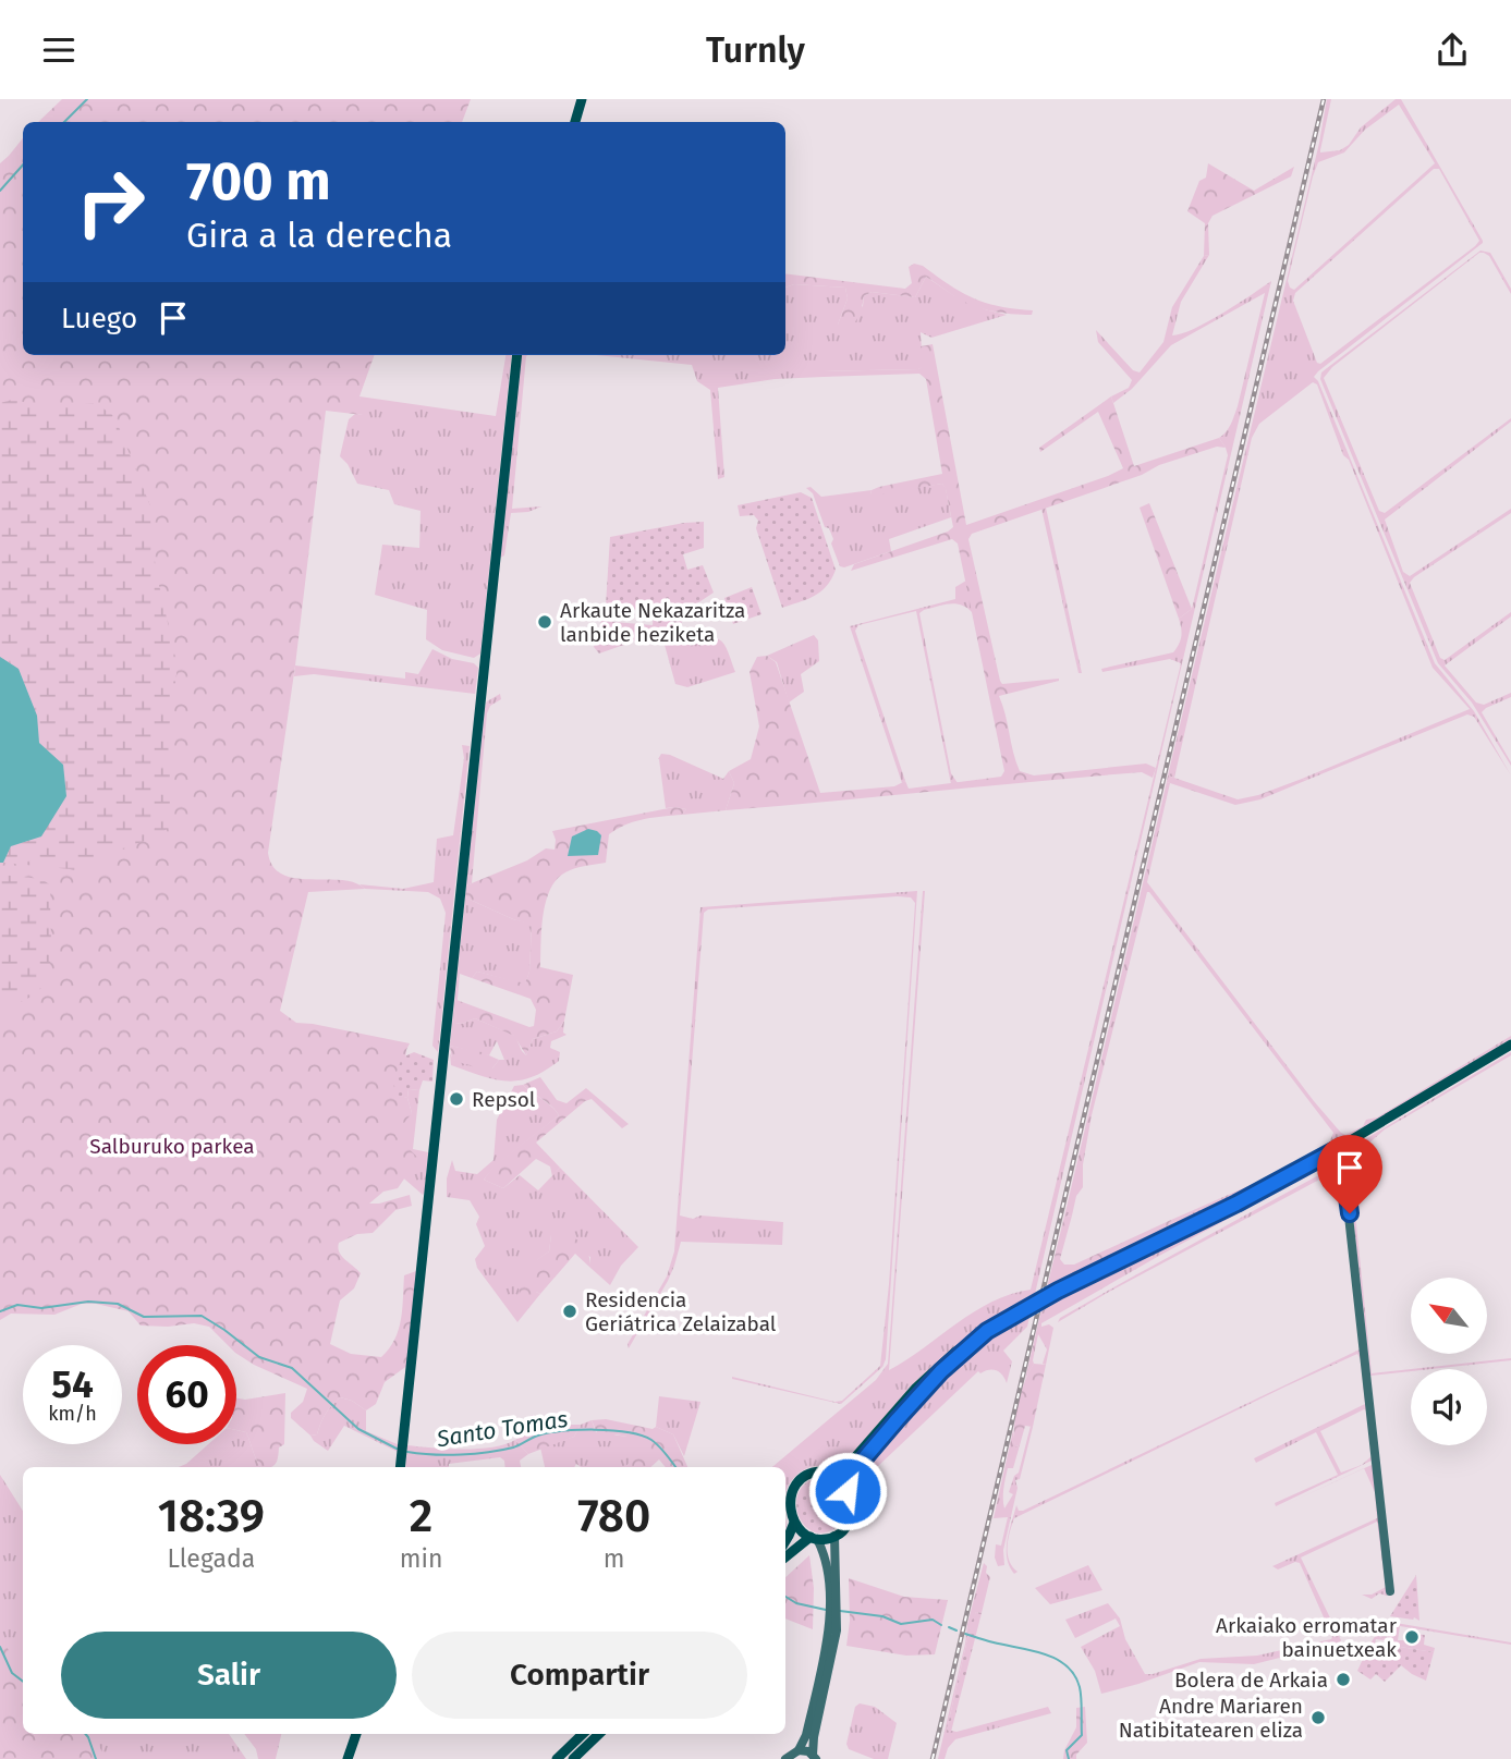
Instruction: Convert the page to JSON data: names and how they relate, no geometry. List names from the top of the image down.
{
  "water": ["Santo Tomas"],
  "parks": ["Salburuko parkea"],
  "places": [
    "Arkaute Nekazaritza lanbide heziketa",
    "Repsol",
    "Residencia Geriátrica Zelaizabal",
    "Arkaiako erromatar bainuetxeak",
    "Bolera de Arkaia",
    "Andre Mariaren Natibitatearen eliza"
  ],
  "north": "top left",
  "page": {
    "header": "Turnly",
    "turn": ["700 m", "Gira a la derecha"],
    "then": "Luego",
    "speed": "54 km/h",
    "limit": "60",
    "eta": [
      "18:39",
      "Llegada",
      "2",
      "min",
      "780",
      "m"
    ],
    "buttons": ["Salir", "Compartir"]
  }
}
